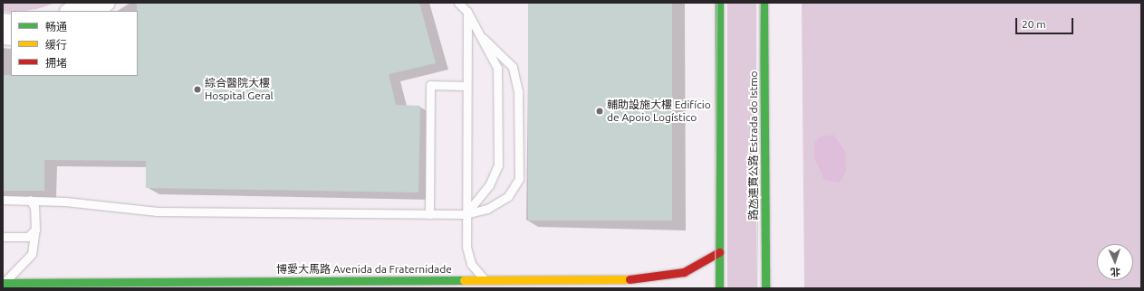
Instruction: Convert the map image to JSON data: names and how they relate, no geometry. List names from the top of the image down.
{
  "streets": {
    "street": ["路氹連貫公路 Estrada do Istmo", "博愛大馬路 Avenida da Fraternidade"]
  },
  "places": ["綜合醫院大樓 Hospital Geral", "輔助設施大樓 Edifício de Apoio Logístico"],
  "legend": ["畅通", "缓行", "拥堵"],
  "scale_bar": "20 m",
  "north": "bottom"
}
